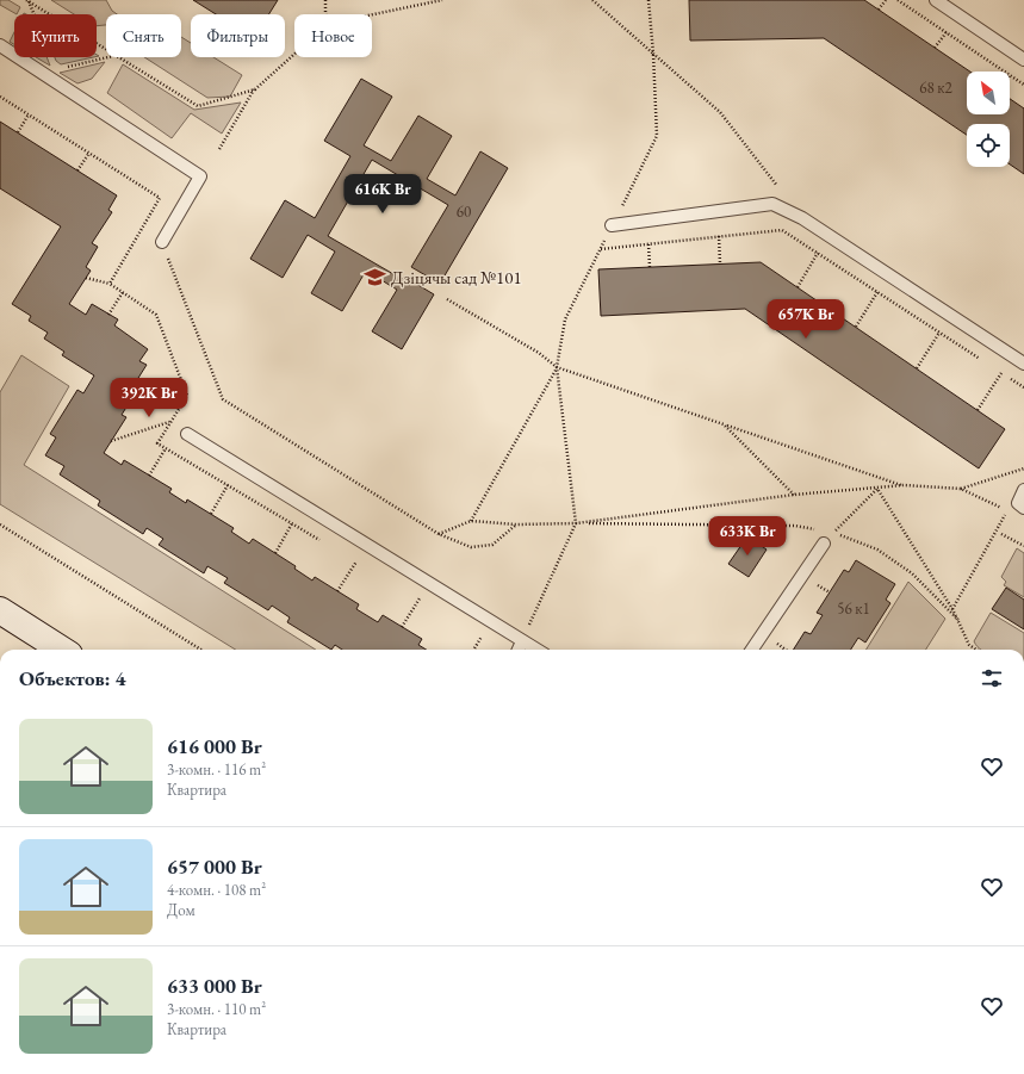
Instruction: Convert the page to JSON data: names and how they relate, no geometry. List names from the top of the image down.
{
  "places": {
    "school or university": ["Дзіцячы сад №101"]
  },
  "house_numbers": ["68 к2", "60", "56 к1"],
  "north": "top left",
  "page": {
    "chip": [
      "Купить",
      "Снять",
      "Фильтры",
      "Новое"
    ],
    "price": [
      "616K Br",
      "657K Br",
      "392K Br",
      "633K Br"
    ],
    "heading": "Объектов: 4",
    "list": [
      {
        "name": "616 000 Br",
        "note": "3-комн. · 116 m² · Квартира"
      },
      {
        "name": "657 000 Br",
        "note": "4-комн. · 108 m² · Дом"
      },
      {
        "name": "633 000 Br",
        "note": "3-комн. · 110 m² · Квартира"
      }
    ]
  }
}
